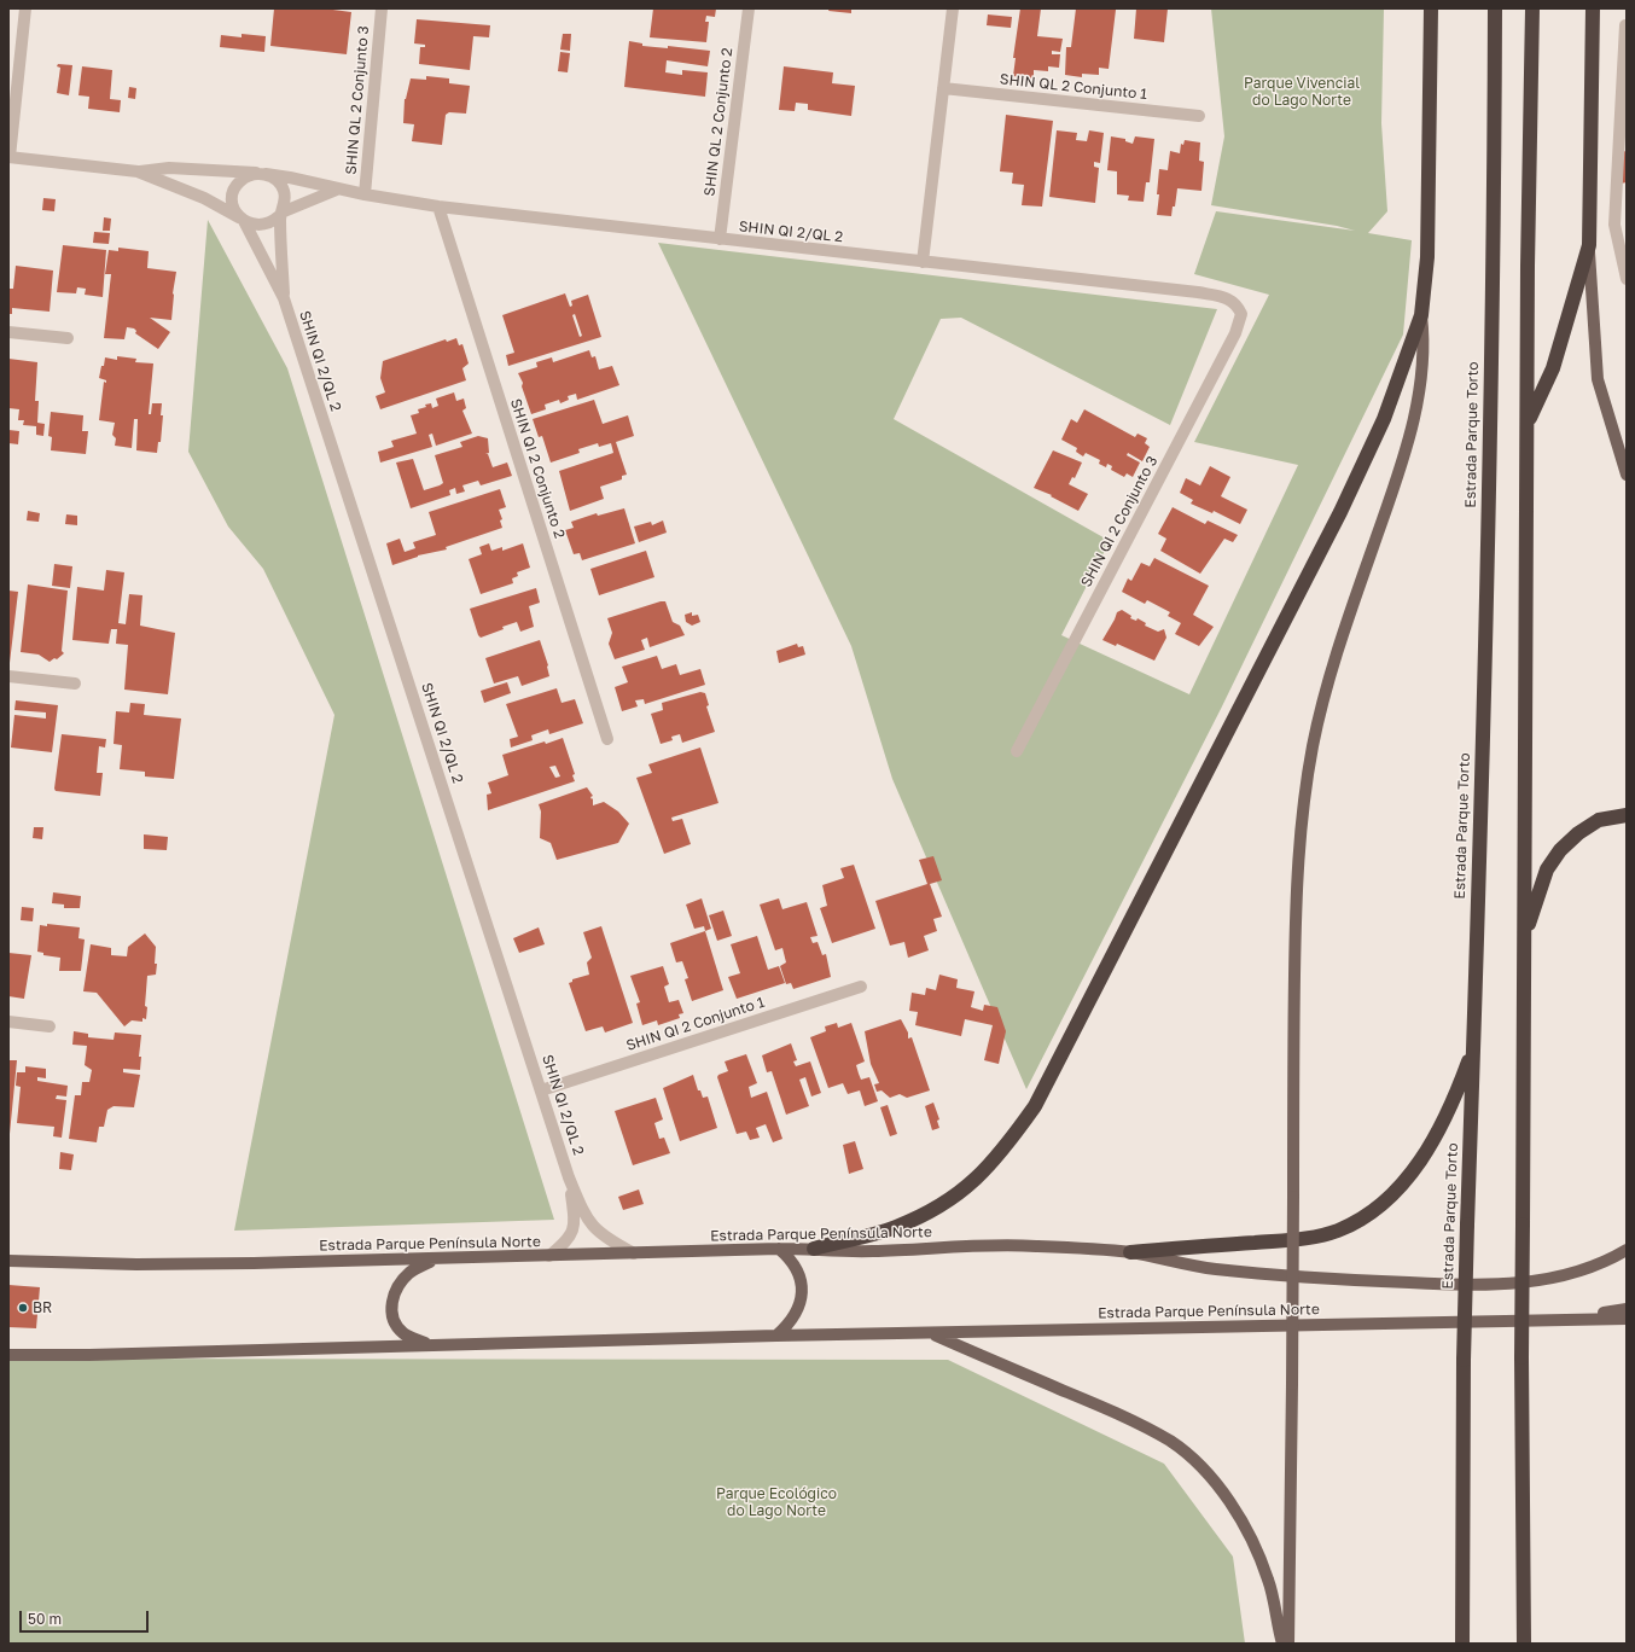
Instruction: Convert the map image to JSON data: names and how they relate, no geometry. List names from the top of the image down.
{
  "streets": {
    "highway": ["Estrada Parque Torto"],
    "main road": ["Estrada Parque Península Norte"],
    "street": [
      "SHIN QL 2 Conjunto 1",
      "SHIN QL 2 Conjunto 3",
      "SHIN QL 2 Conjunto 2",
      "SHIN QI 2/QL 2",
      "SHIN QI 2 Conjunto 2",
      "SHIN QI 2 Conjunto 3",
      "SHIN QI 2 Conjunto 1"
    ]
  },
  "crossings": [
    ["SHIN QL 2 Conjunto 3", "SHIN QI 2/QL 2"],
    ["SHIN QL 2 Conjunto 2", "SHIN QI 2/QL 2"],
    ["SHIN QI 2/QL 2", "SHIN QI 2 Conjunto 2"],
    ["SHIN QI 2/QL 2", "SHIN QI 2 Conjunto 3"],
    ["SHIN QI 2/QL 2", "SHIN QI 2 Conjunto 1"],
    ["SHIN QI 2/QL 2", "Estrada Parque Península Norte"]
  ],
  "parks": ["Parque Vivencial do Lago Norte", "Parque Ecológico do Lago Norte"],
  "places": ["BR"],
  "scale_bar": "50 m"
}
